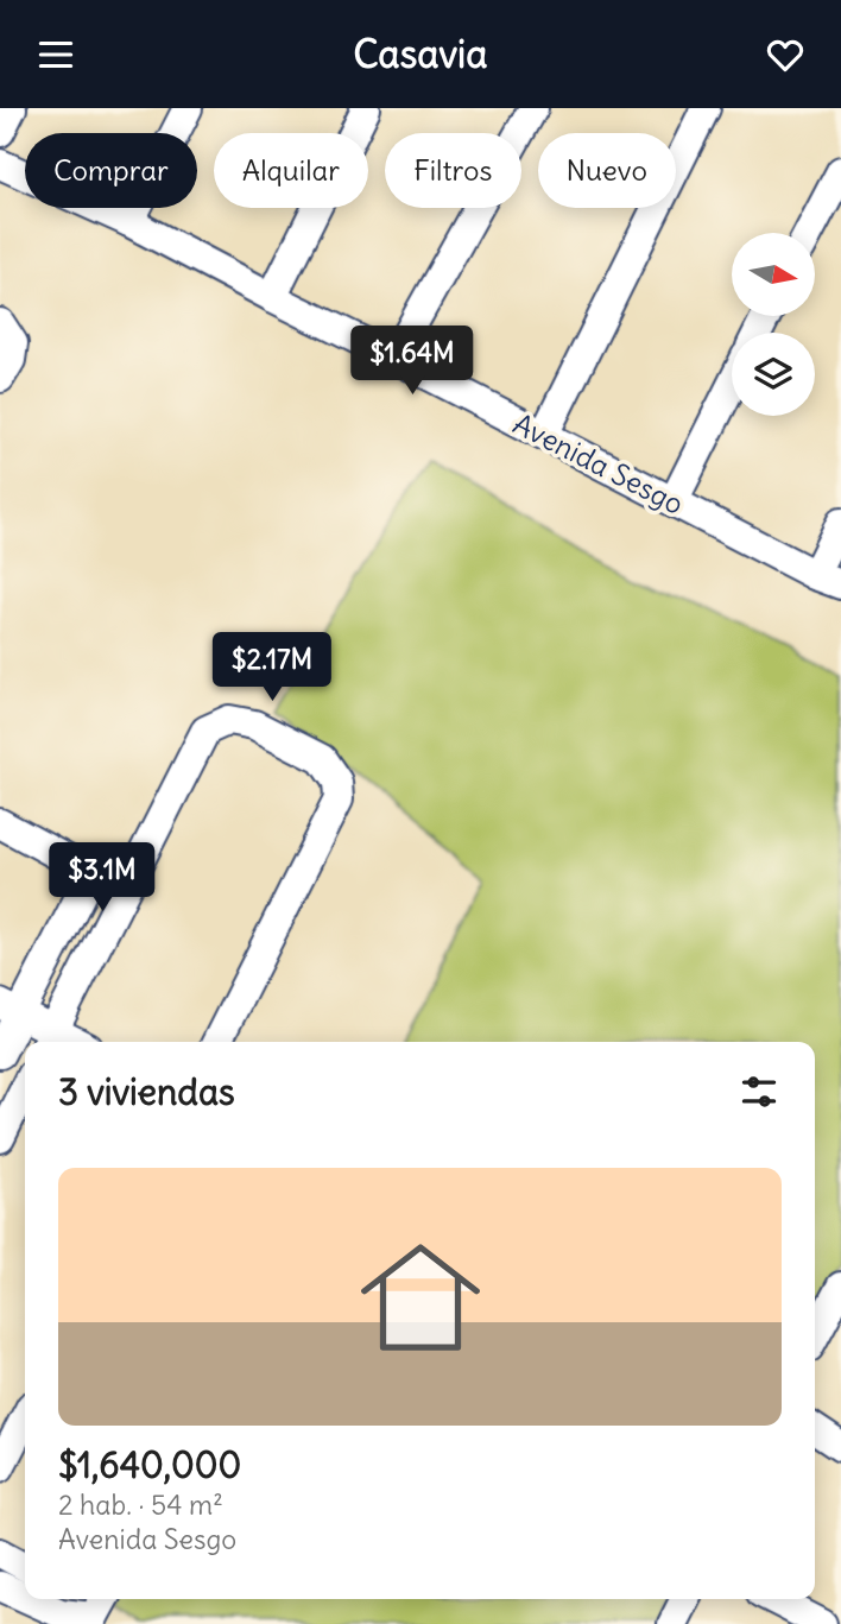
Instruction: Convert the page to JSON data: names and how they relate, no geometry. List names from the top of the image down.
{
  "streets": {
    "street": ["Avenida Sesgo"]
  },
  "north": "right",
  "page": {
    "header": "Casavia",
    "chip": [
      "Comprar",
      "Alquilar",
      "Filtros",
      "Nuevo"
    ],
    "price": ["$1.64M", "$2.17M", "$3.1M"],
    "heading": "3 viviendas",
    "list": [
      {
        "name": "$1,640,000",
        "note": "2 hab. · 54 m² · Avenida Sesgo"
      }
    ]
  }
}
